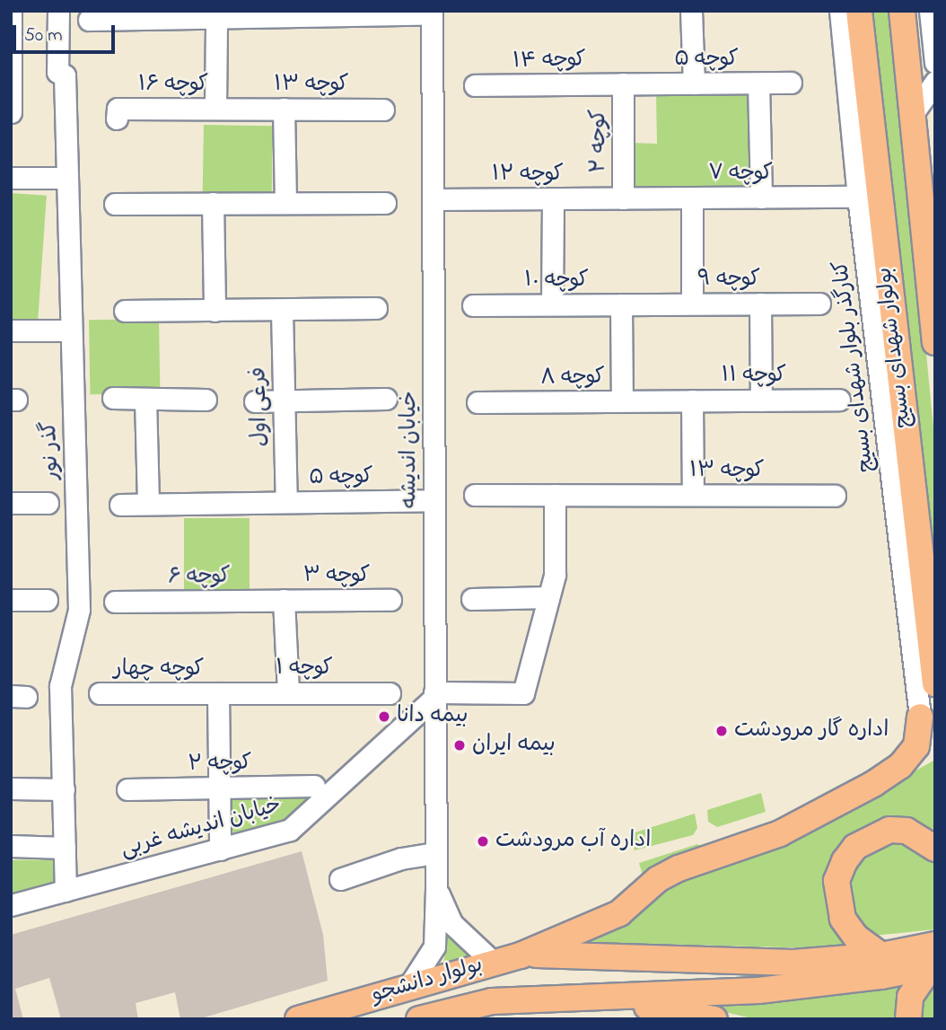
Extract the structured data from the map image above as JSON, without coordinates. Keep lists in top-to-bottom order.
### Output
{
  "streets": {
    "main road": ["بولوار شهدای بسیج", "بولوار دانشجو"],
    "street": [
      "کوچه ۵",
      "کوچه ۱۴",
      "کوچه ۱۶",
      "کوچه ۱۳",
      "کوچه ۲",
      "کوچه ۷",
      "کوچه ۱۲",
      "کوچه ۹",
      "کوچه ۱۰",
      "کنارگذر بلوار شهدای بسیج",
      "کوچه ۱۱",
      "کوچه ۸",
      "فرعی اول",
      "خیابان اندیشه",
      "گذر نور",
      "کوچه ۳",
      "کوچه ۶",
      "کوچه ۱",
      "کوچه چهار",
      "خیابان اندیشه غربی"
    ]
  },
  "crossings": [
    ["کوچه ۵", "کوچه ۱۴"],
    ["کوچه ۵", "کوچه ۲"],
    ["کوچه ۵", "فرعی اول"],
    ["کوچه ۵", "خیابان اندیشه"],
    ["کوچه ۱۴", "کوچه ۲"],
    ["کوچه ۱۶", "کوچه ۱۳"],
    ["کوچه ۲", "کوچه ۷"],
    ["کوچه ۲", "کوچه ۱۲"],
    ["کوچه ۷", "کوچه ۱۲"],
    ["کوچه ۷", "کنارگذر بلوار شهدای بسیج"],
    ["کوچه ۱۲", "خیابان اندیشه"],
    ["کوچه ۹", "کوچه ۱۰"],
    ["کوچه ۱۱", "کوچه ۸"],
    ["خیابان اندیشه", "خیابان اندیشه غربی"],
    ["خیابان اندیشه", "بولوار دانشجو"],
    ["گذر نور", "خیابان اندیشه غربی"],
    ["کوچه ۳", "کوچه ۶"],
    ["کوچه ۱", "کوچه چهار"]
  ],
  "places": [
    "بیمه دانا",
    "اداره گار مرودشت",
    "بیمه ایران",
    "اداره آب مرودشت"
  ],
  "scale_bar": "50 m"
}
